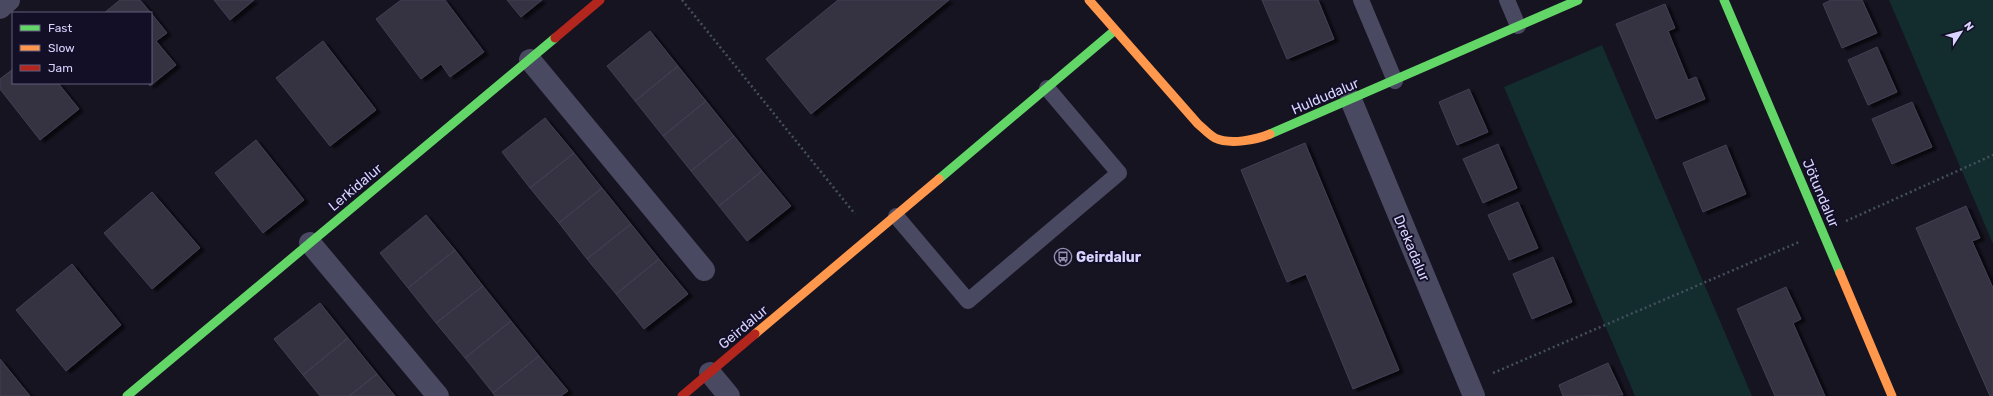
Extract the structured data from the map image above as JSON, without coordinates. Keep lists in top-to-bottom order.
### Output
{
  "streets": {
    "street": [
      "Huldudalur",
      "Lerkidalur",
      "Jötundalur",
      "Drekadalur",
      "Geirdalur"
    ]
  },
  "crossings": [
    ["Huldudalur", "Drekadalur"],
    ["Huldudalur", "Geirdalur"]
  ],
  "places": {
    "bus stop": ["Geirdalur"]
  },
  "legend": ["Fast", "Slow", "Jam"],
  "north": "top right"
}
